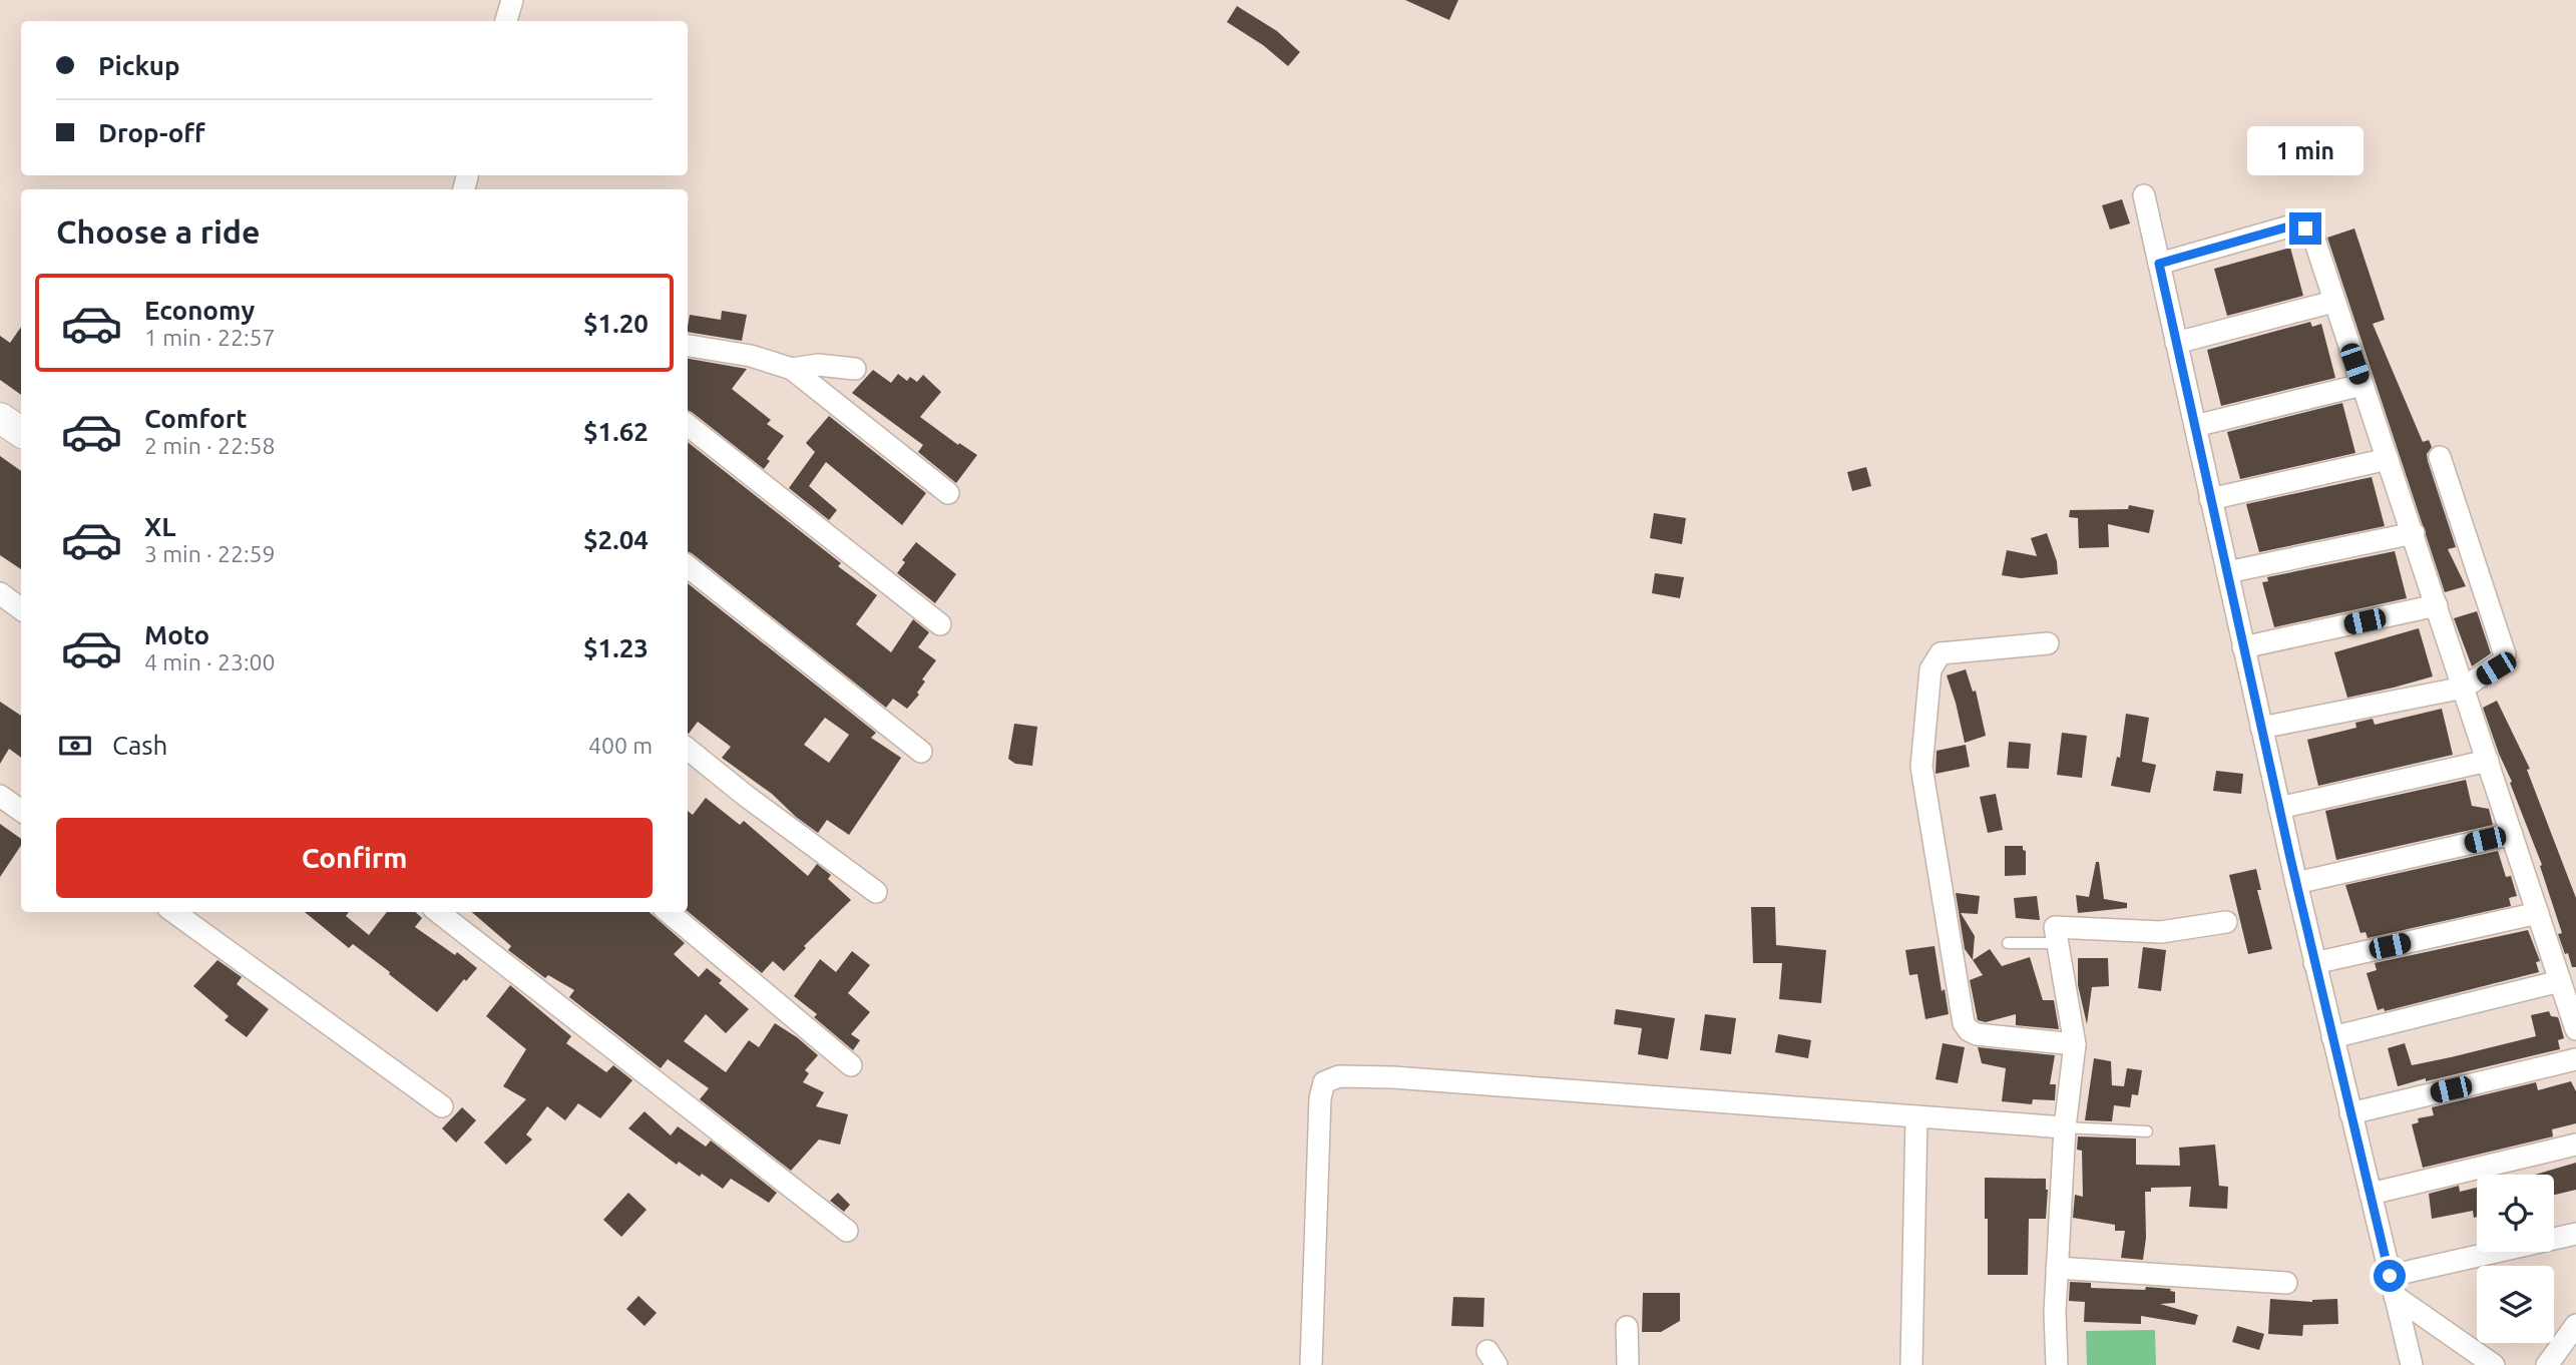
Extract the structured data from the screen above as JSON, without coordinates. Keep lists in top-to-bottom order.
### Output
{
  "page": {
    "banner": ["Pickup", "Drop-off"],
    "bubble": "1 min",
    "heading": "Choose a ride",
    "list": [
      {
        "name": "Economy",
        "note": "1 min · 22:57",
        "value": "$1.20"
      },
      {
        "name": "Comfort",
        "note": "2 min · 22:58",
        "value": "$1.62"
      },
      {
        "name": "XL",
        "note": "3 min · 22:59",
        "value": "$2.04"
      },
      {
        "name": "Moto",
        "note": "4 min · 23:00",
        "value": "$1.23"
      }
    ],
    "pay": ["Cash", "400 m"],
    "buttons": "Confirm"
  }
}
